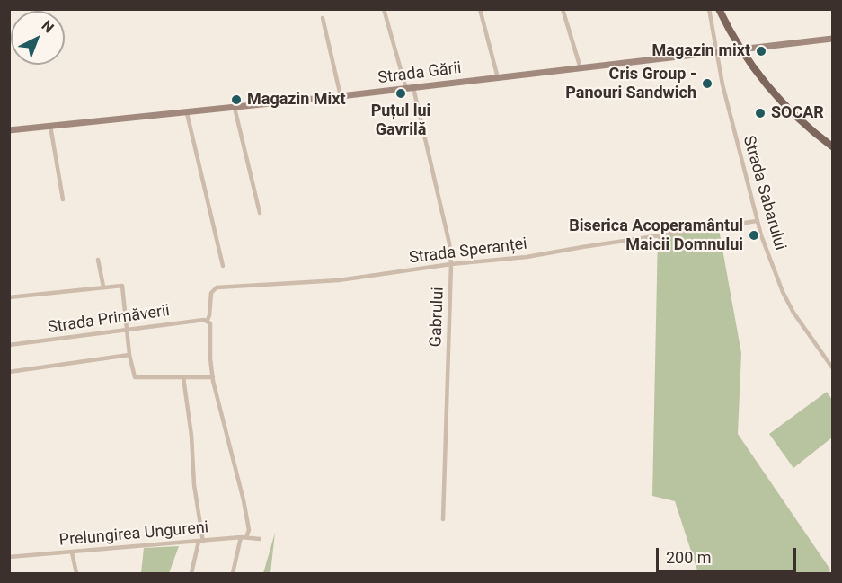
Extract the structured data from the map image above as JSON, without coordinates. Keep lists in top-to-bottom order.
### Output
{
  "streets": {
    "main road": ["Strada Gării"],
    "street": [
      "Strada Sabarului",
      "Strada Speranței",
      "Gabrului",
      "Strada Primăverii",
      "Prelungirea Ungureni"
    ]
  },
  "crossings": [
    ["Strada Gării", "Strada Sabarului"],
    ["Strada Gării", "Gabrului"],
    ["Strada Sabarului", "Strada Speranței"],
    ["Strada Speranței", "Gabrului"],
    ["Strada Speranței", "Strada Primăverii"]
  ],
  "places": [
    "Magazin mixt",
    "Cris Group - Panouri Sandwich",
    "Puțul lui Gavrilă",
    "Magazin Mixt",
    "SOCAR",
    "Biserica Acoperamântul Maicii Domnului"
  ],
  "scale_bar": "200 m",
  "north": "top right"
}
